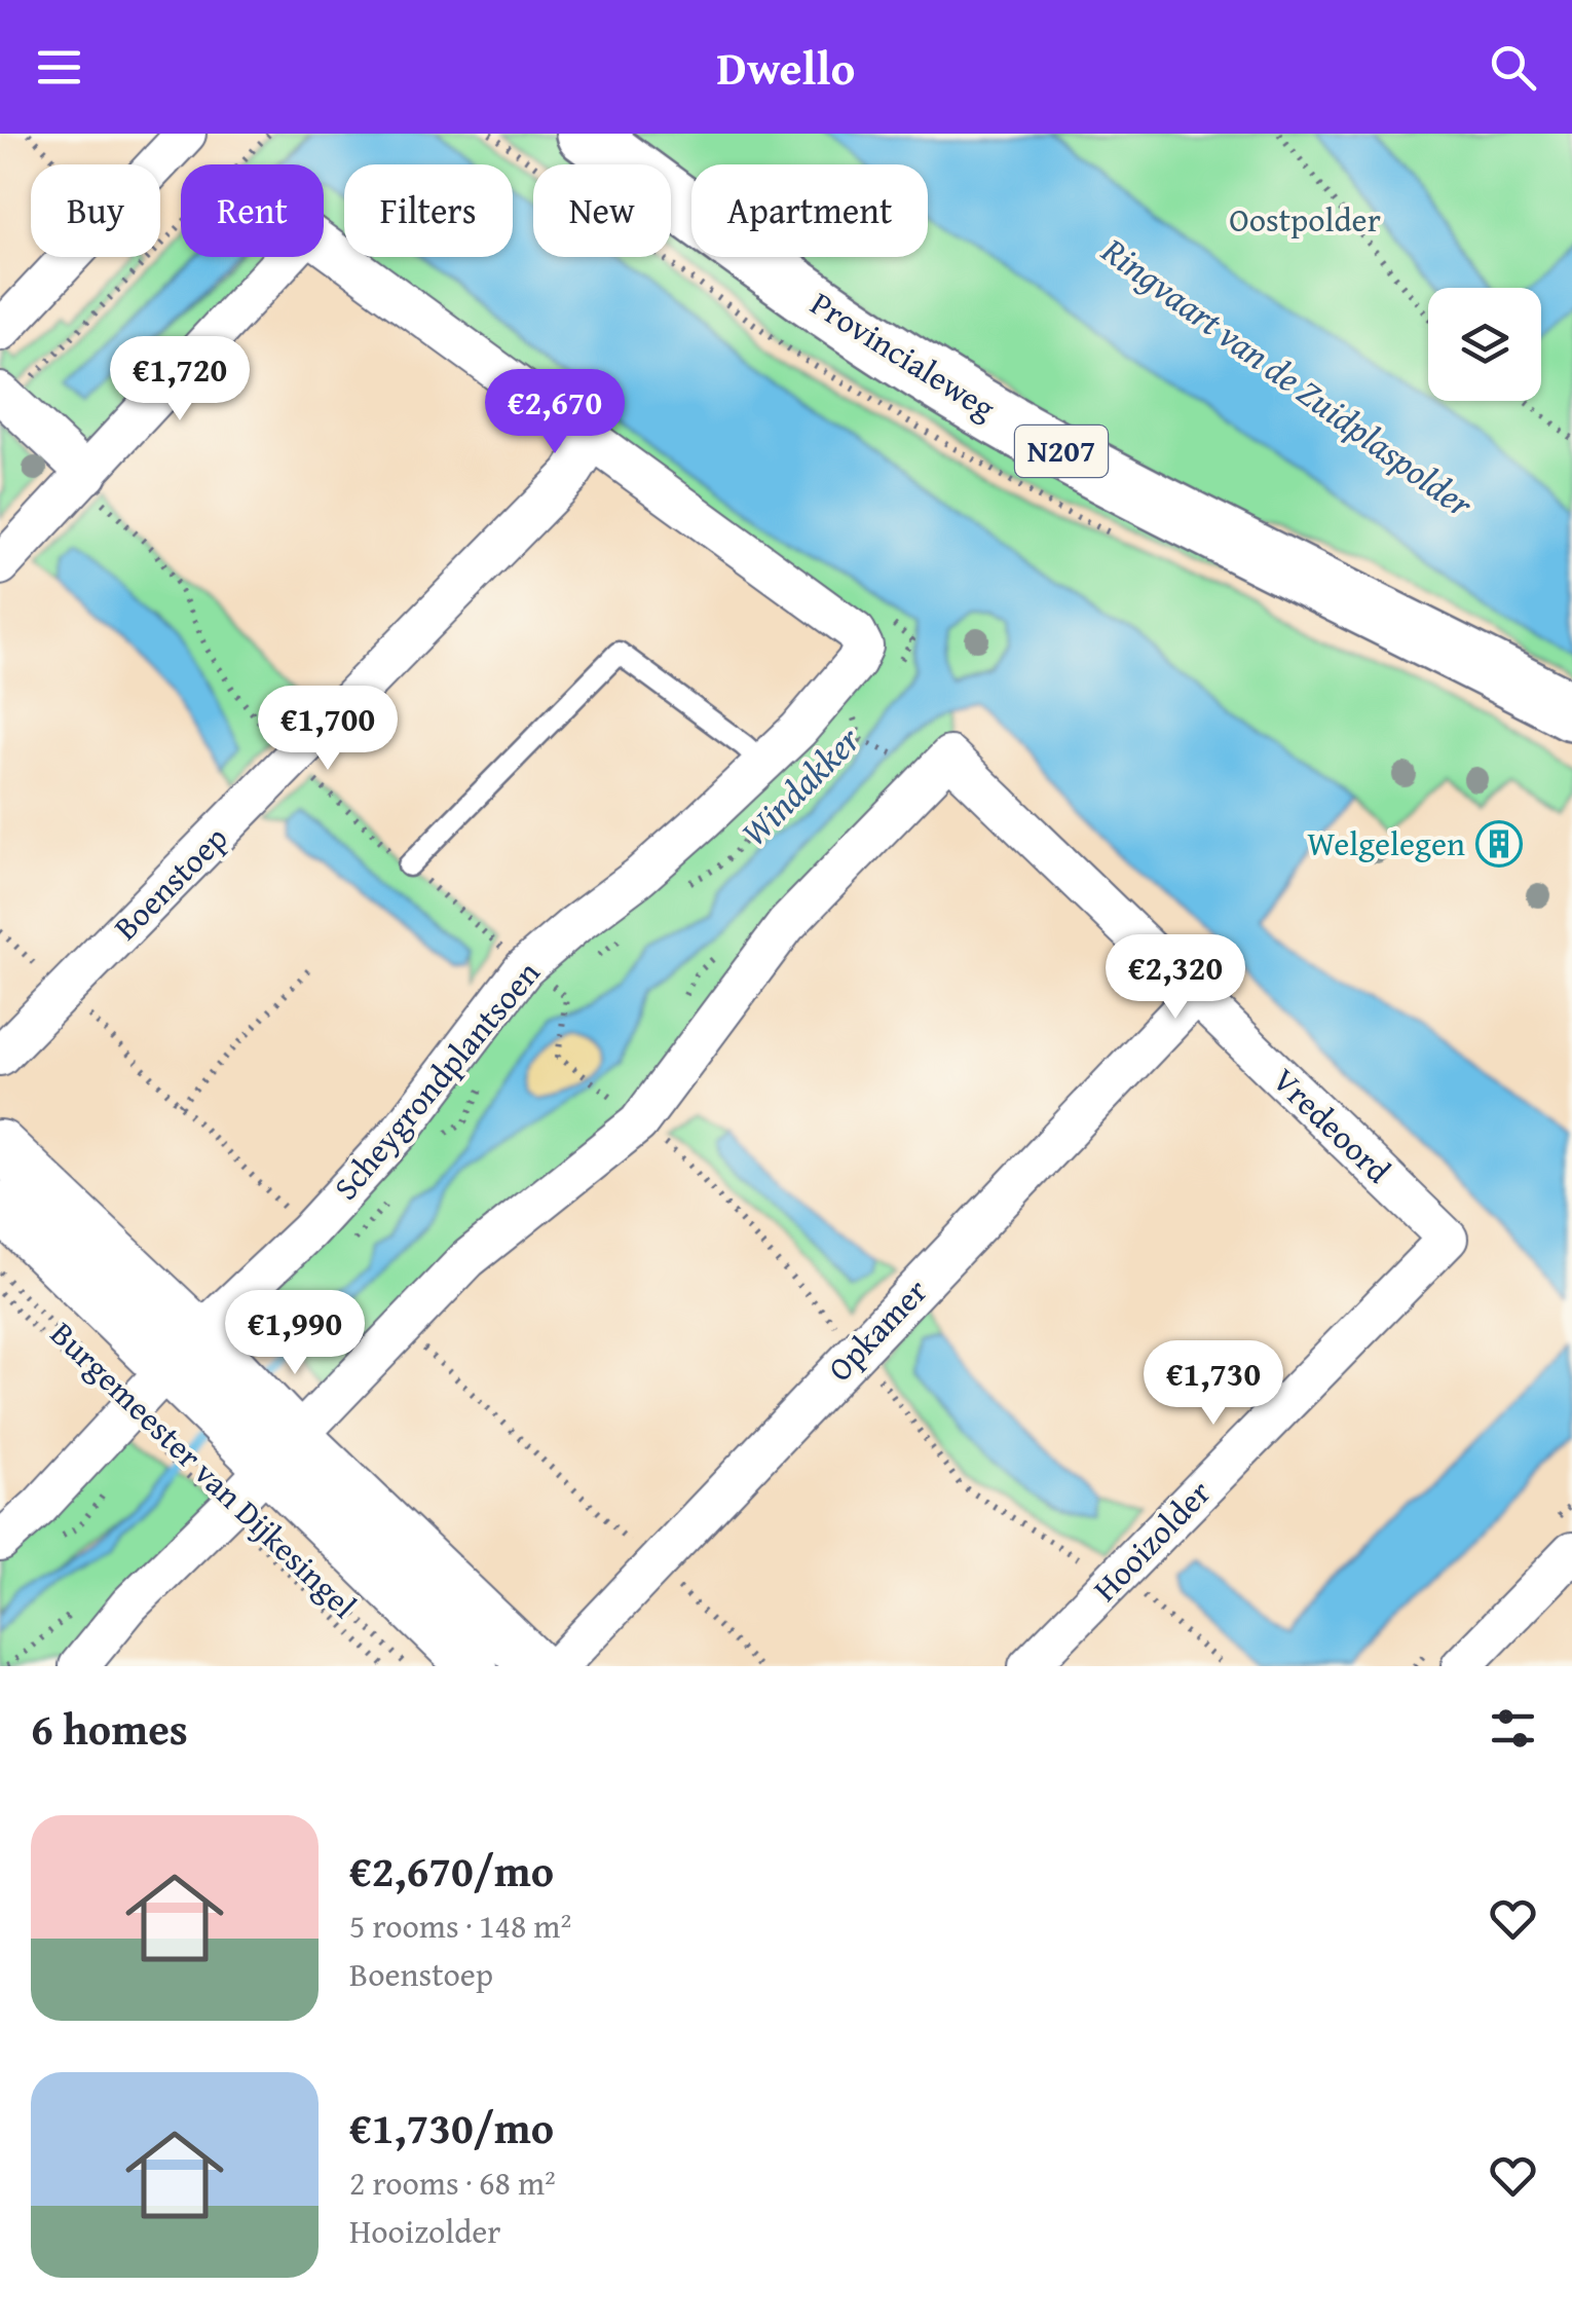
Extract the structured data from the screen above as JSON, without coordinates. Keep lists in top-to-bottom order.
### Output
{
  "streets": {
    "main road": ["Provincialeweg", "N207"],
    "street": [
      "Boenstoep",
      "Scheygrondplantsoen",
      "Vredeoord",
      "Opkamer",
      "Burgemeester van Dijkesingel",
      "Hooizolder"
    ]
  },
  "crossings": [
    ["Scheygrondplantsoen", "Burgemeester van Dijkesingel"],
    ["Vredeoord", "Opkamer"],
    ["Vredeoord", "Hooizolder"]
  ],
  "water": ["Ringvaart van de Zuidplaspolder", "Windakker"],
  "parks": ["Oostpolder"],
  "places": {
    "building": ["Welgelegen"]
  },
  "page": {
    "header": "Dwello",
    "chip": [
      "Buy",
      "Rent",
      "Filters",
      "New",
      "Apartment"
    ],
    "price": [
      "€1,720",
      "€2,670",
      "€1,700",
      "€2,320",
      "€1,990",
      "€1,730"
    ],
    "heading": "6 homes",
    "list": [
      {
        "name": "€2,670/mo",
        "note": "5 rooms · 148 m² · Boenstoep"
      },
      {
        "name": "€1,730/mo",
        "note": "2 rooms · 68 m² · Hooizolder"
      }
    ]
  }
}
